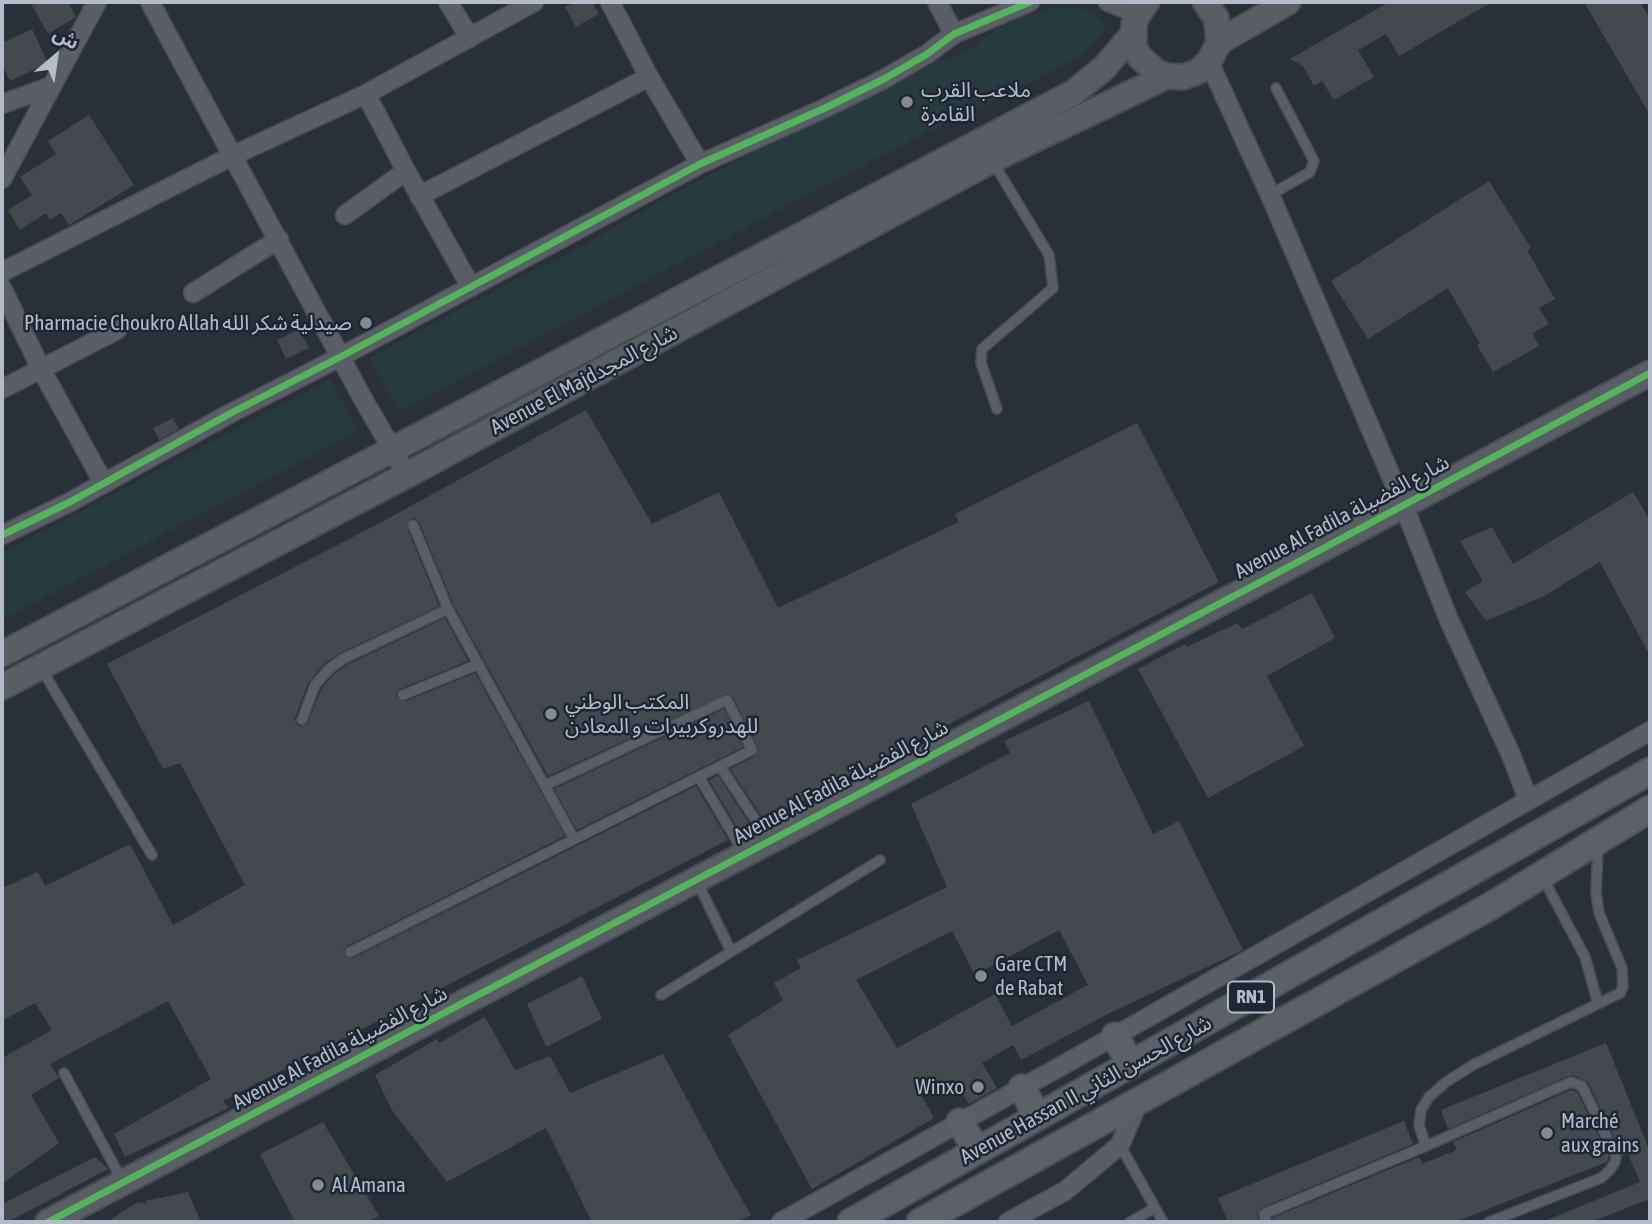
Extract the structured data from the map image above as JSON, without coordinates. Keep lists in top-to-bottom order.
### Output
{
  "streets": {
    "main road": [
      "Avenue El Majdشارع المجد",
      "Avenue Al Fadila شارع الفضيلة",
      "RN1",
      "Avenue Hassan II شارع الحسن الثاني"
    ]
  },
  "places": [
    "ملاعب القرب القامرة",
    "Pharmacie Choukro Allah صيدلية شكر الله",
    "المكتب الوطني للهدروكربيرات و المعادن",
    "Gare CTM de Rabat",
    "Winxo",
    "Marché aux grains",
    "Al Amana"
  ],
  "north": "top right"
}
